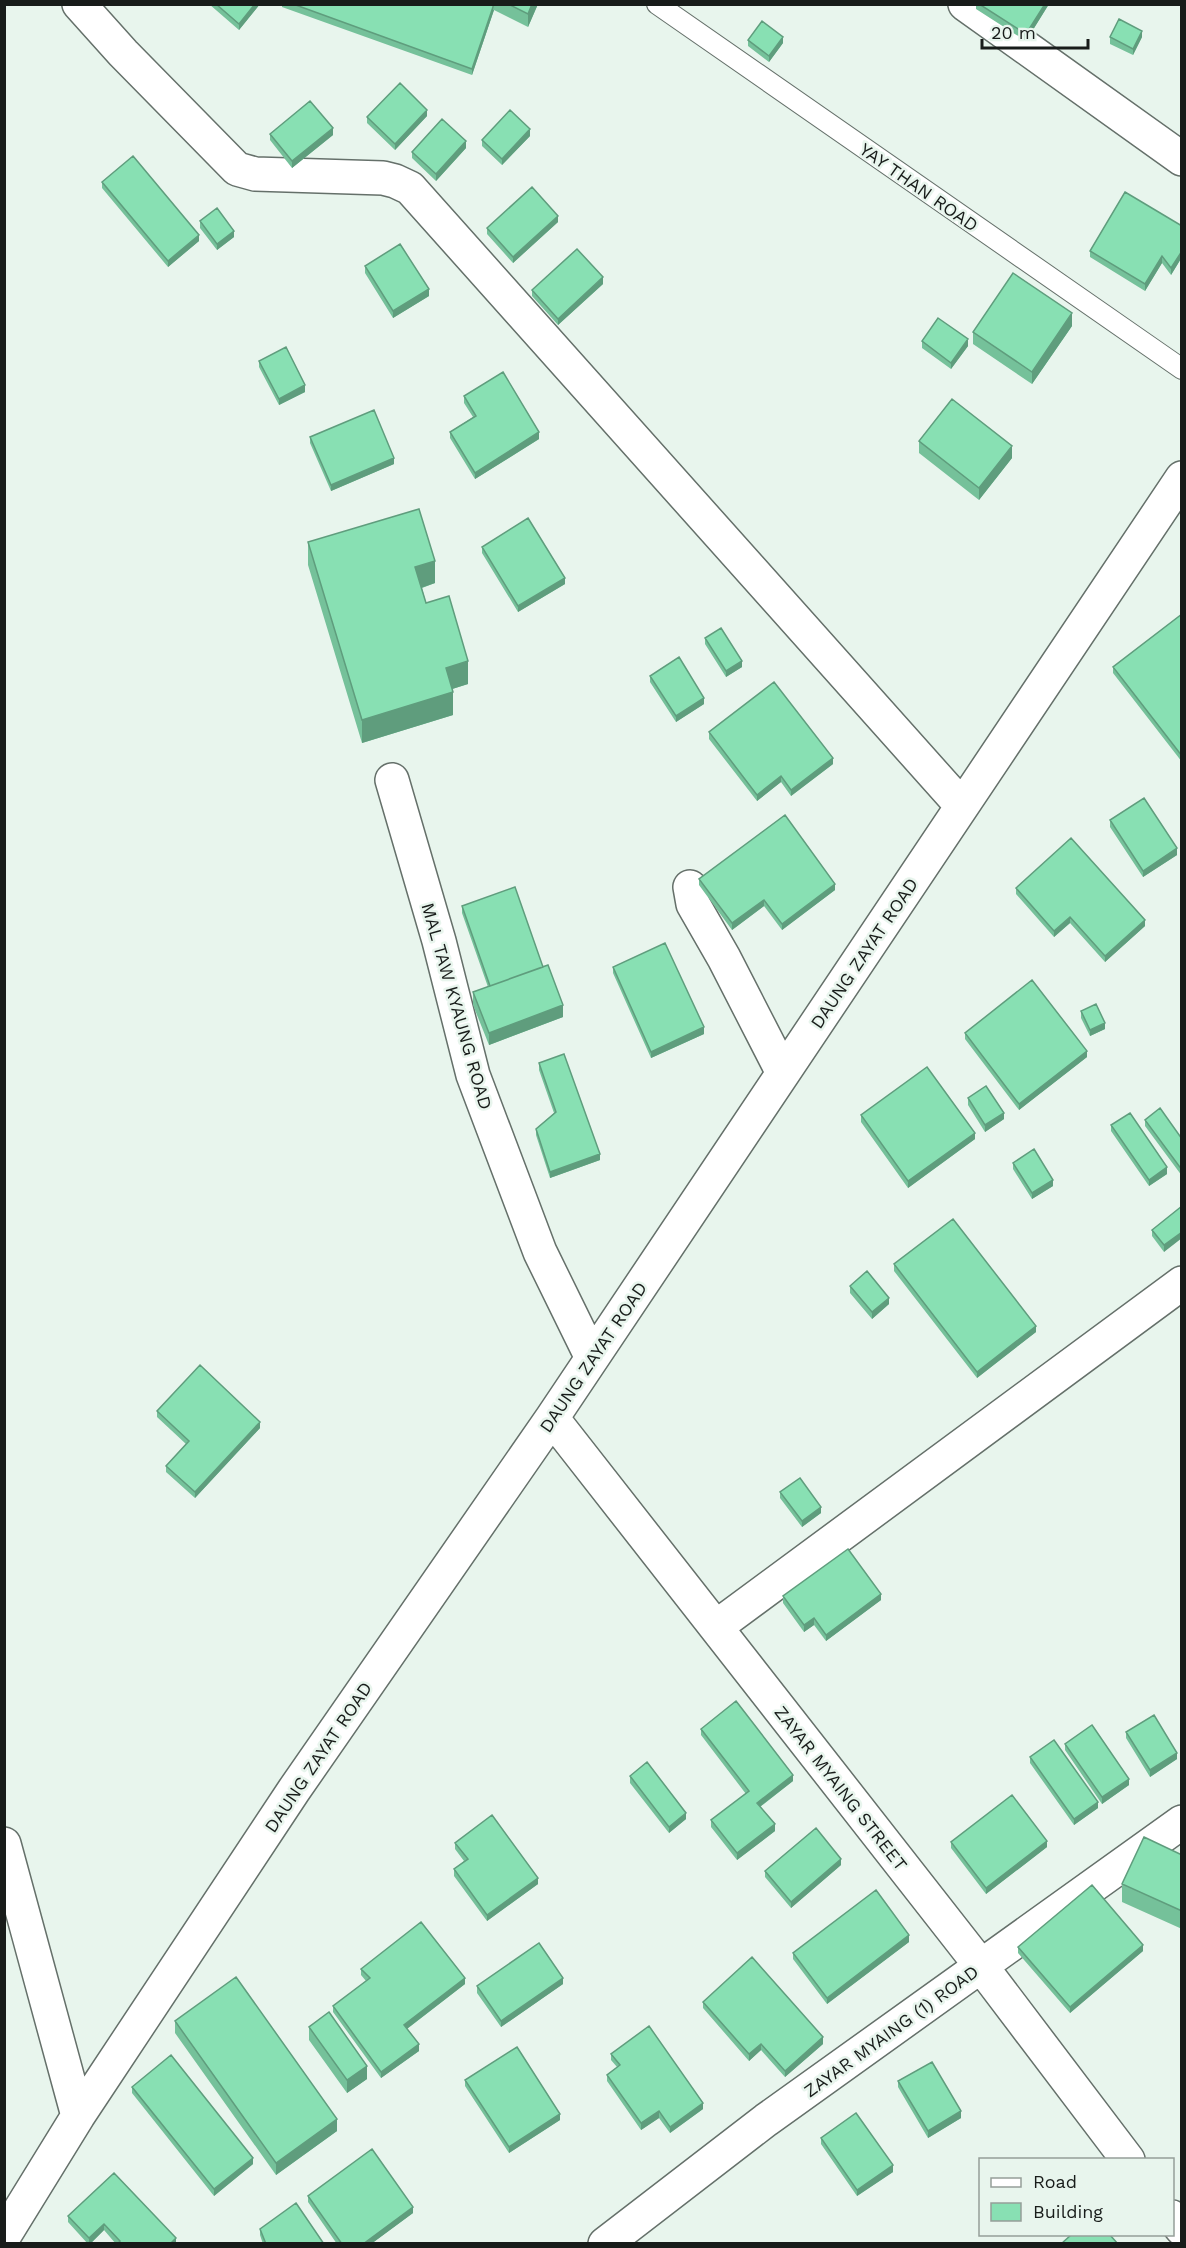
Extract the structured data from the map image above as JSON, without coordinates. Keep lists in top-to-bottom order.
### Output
{
  "streets": {
    "street": [
      "DAUNG ZAYAT ROAD",
      "MAL TAW KYAUNG ROAD",
      "ZAYAR MYAING STREET",
      "ZAYAR MYAING (1) ROAD"
    ],
    "lane": ["YAY THAN ROAD"]
  },
  "crossings": [
    ["DAUNG ZAYAT ROAD", "MAL TAW KYAUNG ROAD"],
    ["DAUNG ZAYAT ROAD", "ZAYAR MYAING STREET"],
    ["ZAYAR MYAING STREET", "ZAYAR MYAING (1) ROAD"]
  ],
  "legend": ["Road", "Building"],
  "scale_bar": "20 m"
}
